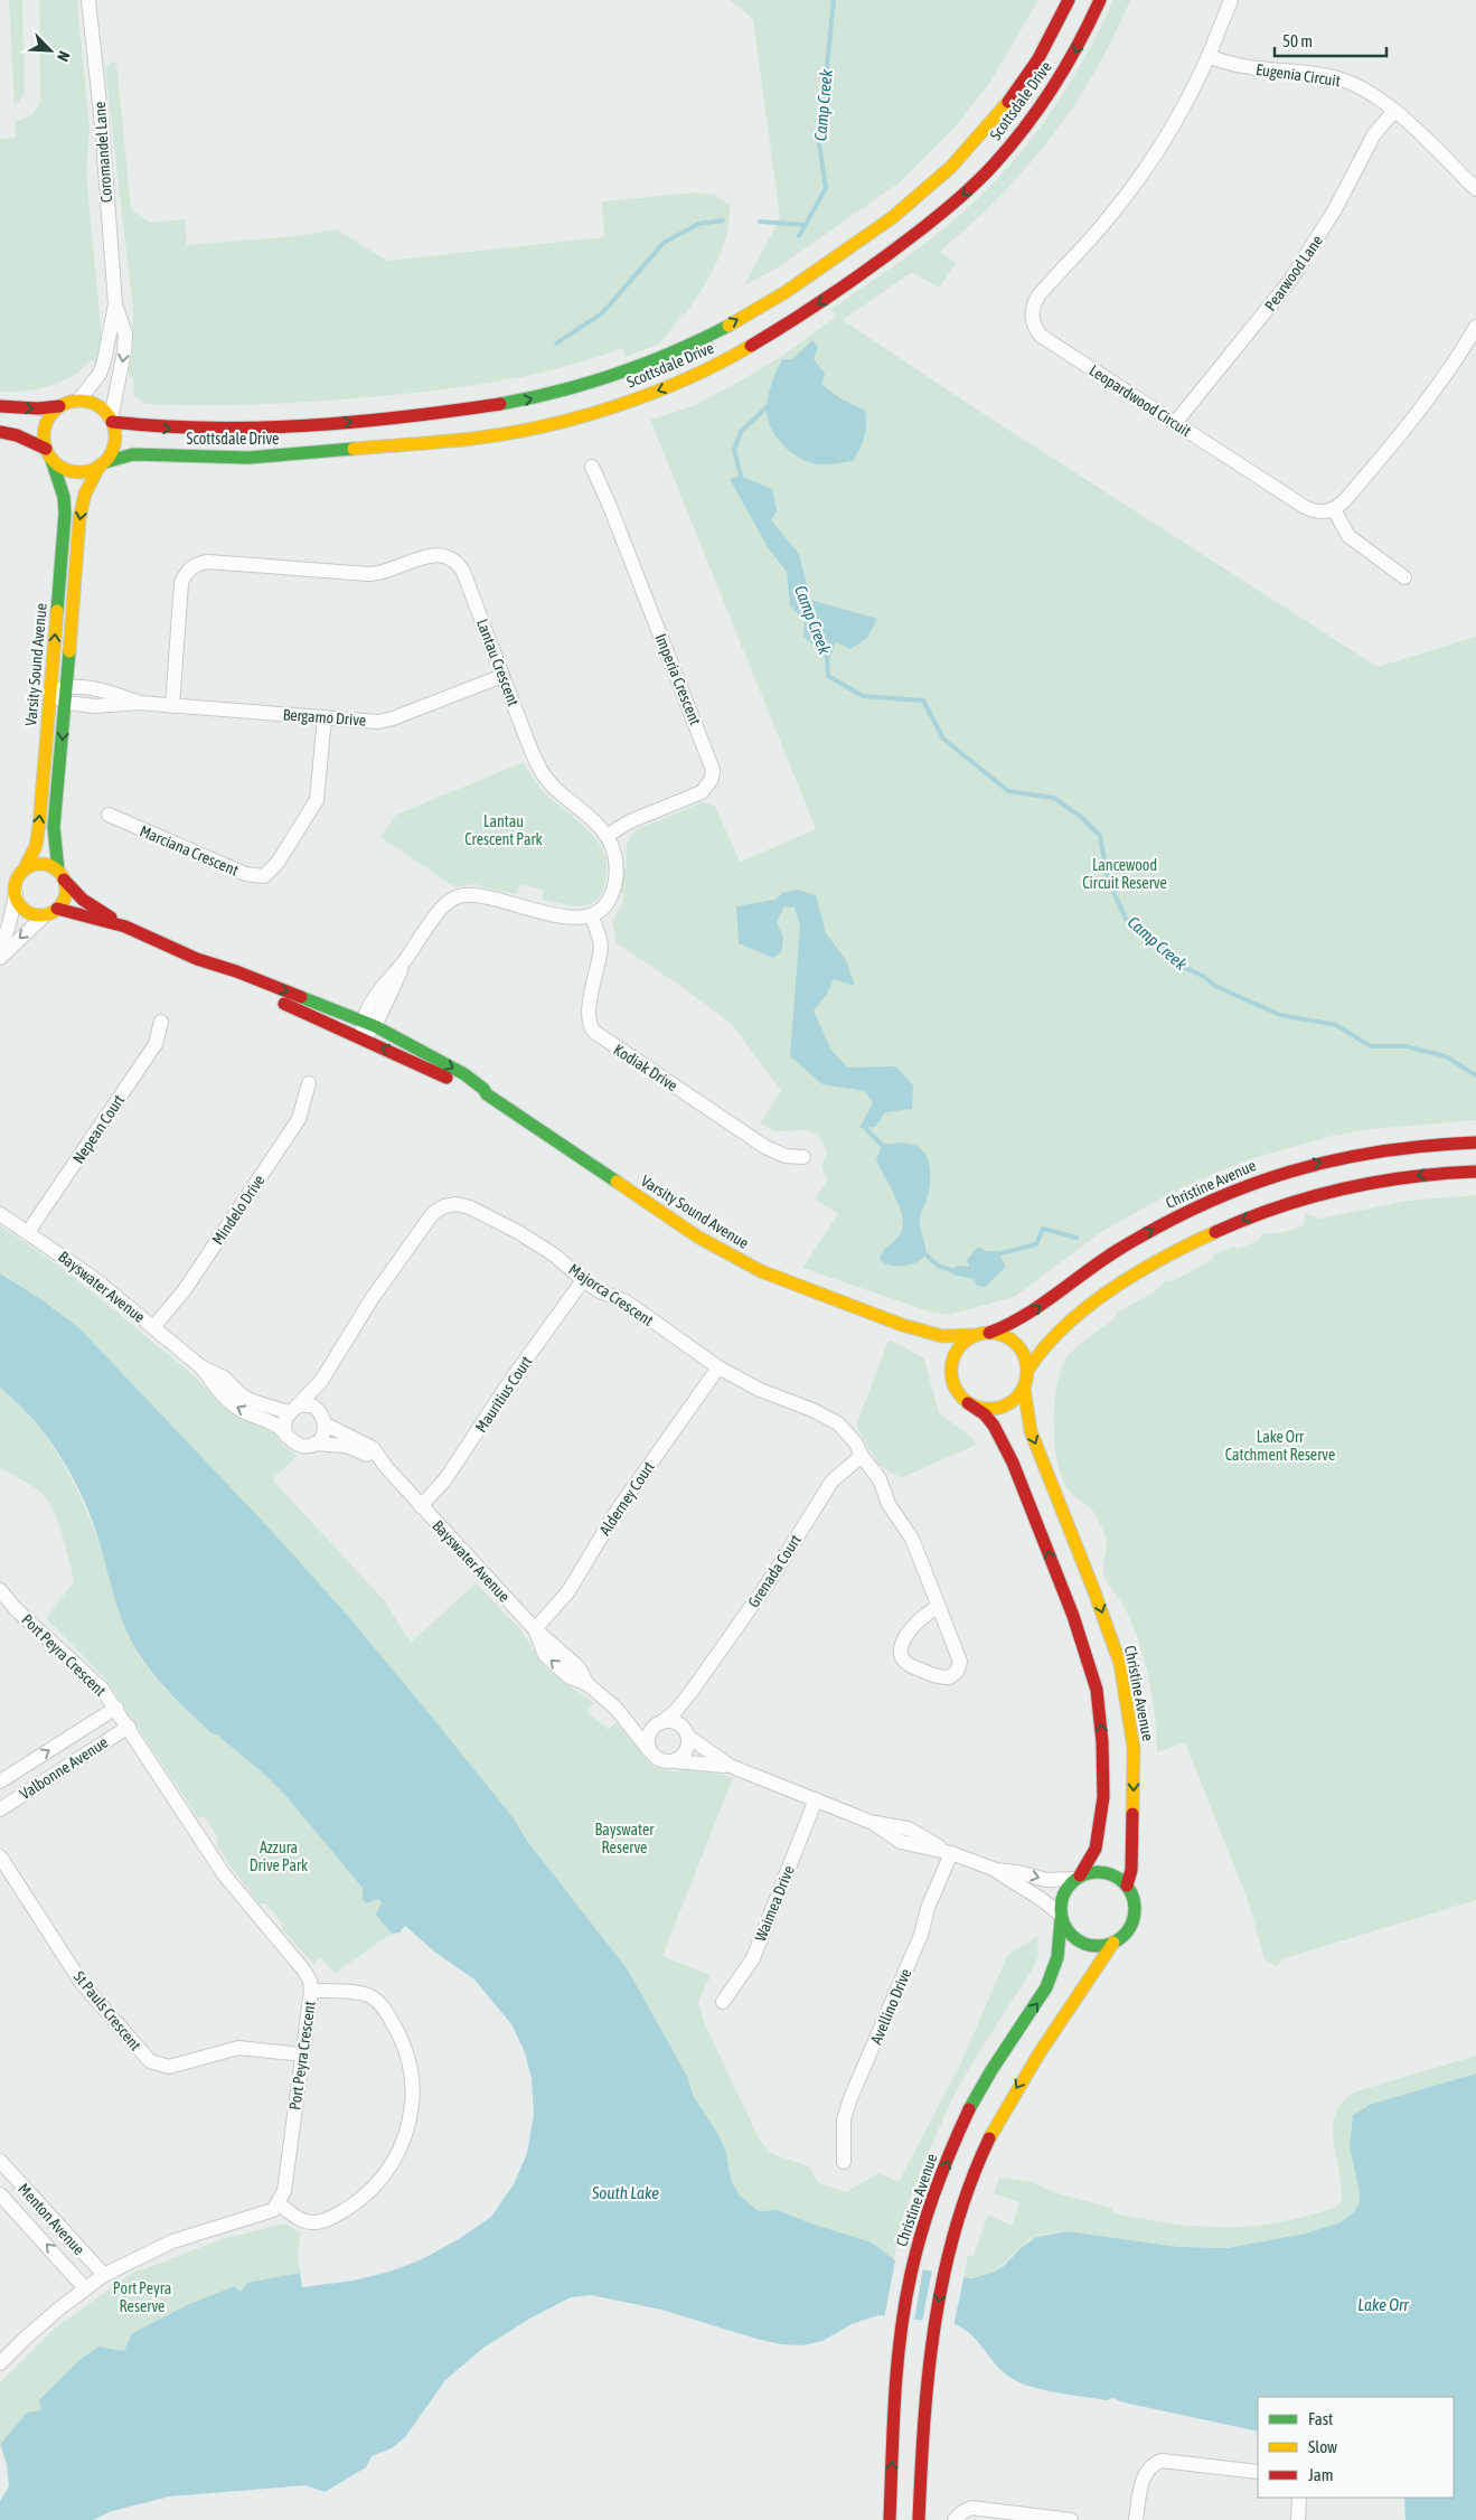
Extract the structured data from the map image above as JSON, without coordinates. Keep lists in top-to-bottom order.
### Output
{
  "streets": {
    "main road": ["Scottsdale Drive", "Varsity Sound Avenue", "Christine Avenue"],
    "street": [
      "Eugenia Circuit",
      "Coromandel Lane",
      "Pearwood Lane",
      "Leopardwood Circuit",
      "Lantau Crescent",
      "Imperia Crescent",
      "Bergamo Drive",
      "Marciana Crescent",
      "Kodiak Drive",
      "Nepean Court",
      "Mindelo Drive",
      "Bayswater Avenue",
      "Majorca Crescent",
      "Mauritius Court",
      "Alderney Court",
      "Grenada Court",
      "Port Peyra Crescent",
      "Valbonne Avenue",
      "Waimea Drive",
      "Avellino Drive",
      "St Pauls Crescent",
      "Menton Avenue"
    ]
  },
  "crossings": [
    ["Eugenia Circuit", "Pearwood Lane"],
    ["Eugenia Circuit", "Leopardwood Circuit"],
    ["Scottsdale Drive", "Coromandel Lane"],
    ["Scottsdale Drive", "Varsity Sound Avenue"],
    ["Coromandel Lane", "Varsity Sound Avenue"],
    ["Pearwood Lane", "Leopardwood Circuit"],
    ["Lantau Crescent", "Imperia Crescent"],
    ["Lantau Crescent", "Bergamo Drive"],
    ["Lantau Crescent", "Kodiak Drive"],
    ["Varsity Sound Avenue", "Bergamo Drive"],
    ["Varsity Sound Avenue", "Christine Avenue"],
    ["Bergamo Drive", "Marciana Crescent"],
    ["Nepean Court", "Bayswater Avenue"],
    ["Christine Avenue", "Bayswater Avenue"],
    ["Mindelo Drive", "Bayswater Avenue"],
    ["Bayswater Avenue", "Majorca Crescent"],
    ["Bayswater Avenue", "Mauritius Court"],
    ["Bayswater Avenue", "Alderney Court"],
    ["Bayswater Avenue", "Grenada Court"],
    ["Bayswater Avenue", "Waimea Drive"],
    ["Bayswater Avenue", "Avellino Drive"],
    ["Majorca Crescent", "Mauritius Court"],
    ["Majorca Crescent", "Alderney Court"],
    ["Majorca Crescent", "Grenada Court"],
    ["Port Peyra Crescent", "Valbonne Avenue"],
    ["Port Peyra Crescent", "St Pauls Crescent"]
  ],
  "water": ["Camp Creek", "South Lake", "Lake Orr"],
  "parks": [
    "Lantau Crescent Park",
    "Lancewood Circuit Reserve",
    "Lake Orr Catchment Reserve",
    "Bayswater Reserve",
    "Azzura Drive Park",
    "Port Peyra Reserve"
  ],
  "legend": ["Fast", "Slow", "Jam"],
  "scale_bar": "50 m",
  "north": "bottom right"
}
